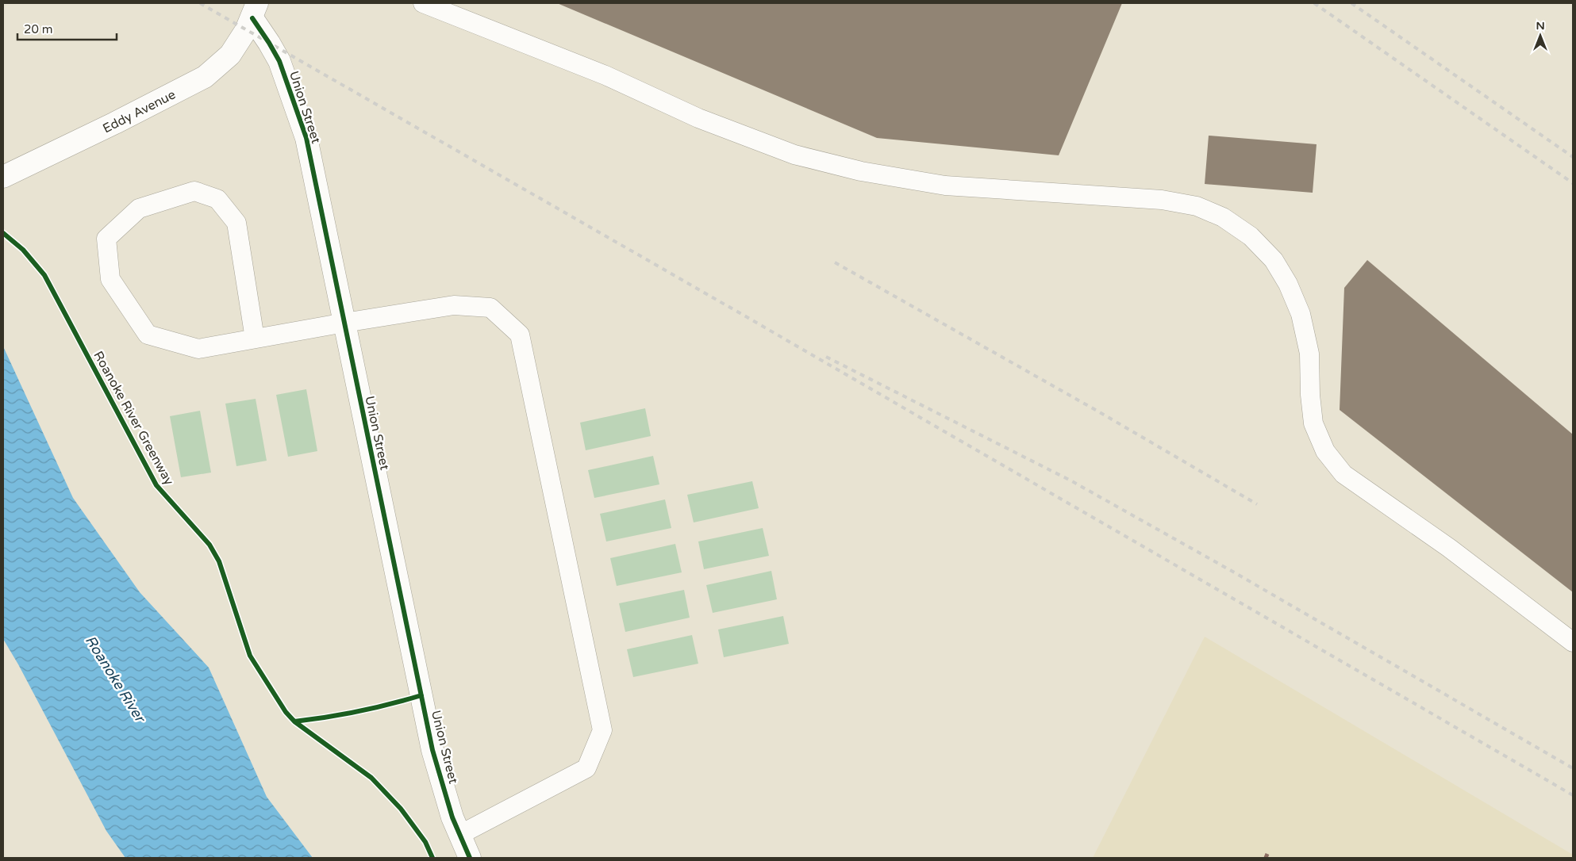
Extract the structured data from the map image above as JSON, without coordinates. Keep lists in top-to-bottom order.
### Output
{
  "streets": {
    "street": ["Union Street", "Eddy Avenue"],
    "cycle path": ["Roanoke River Greenway"]
  },
  "crossings": [
    ["Union Street", "Eddy Avenue"]
  ],
  "water": ["Roanoke River"],
  "scale_bar": "20 m",
  "north": "top"
}
